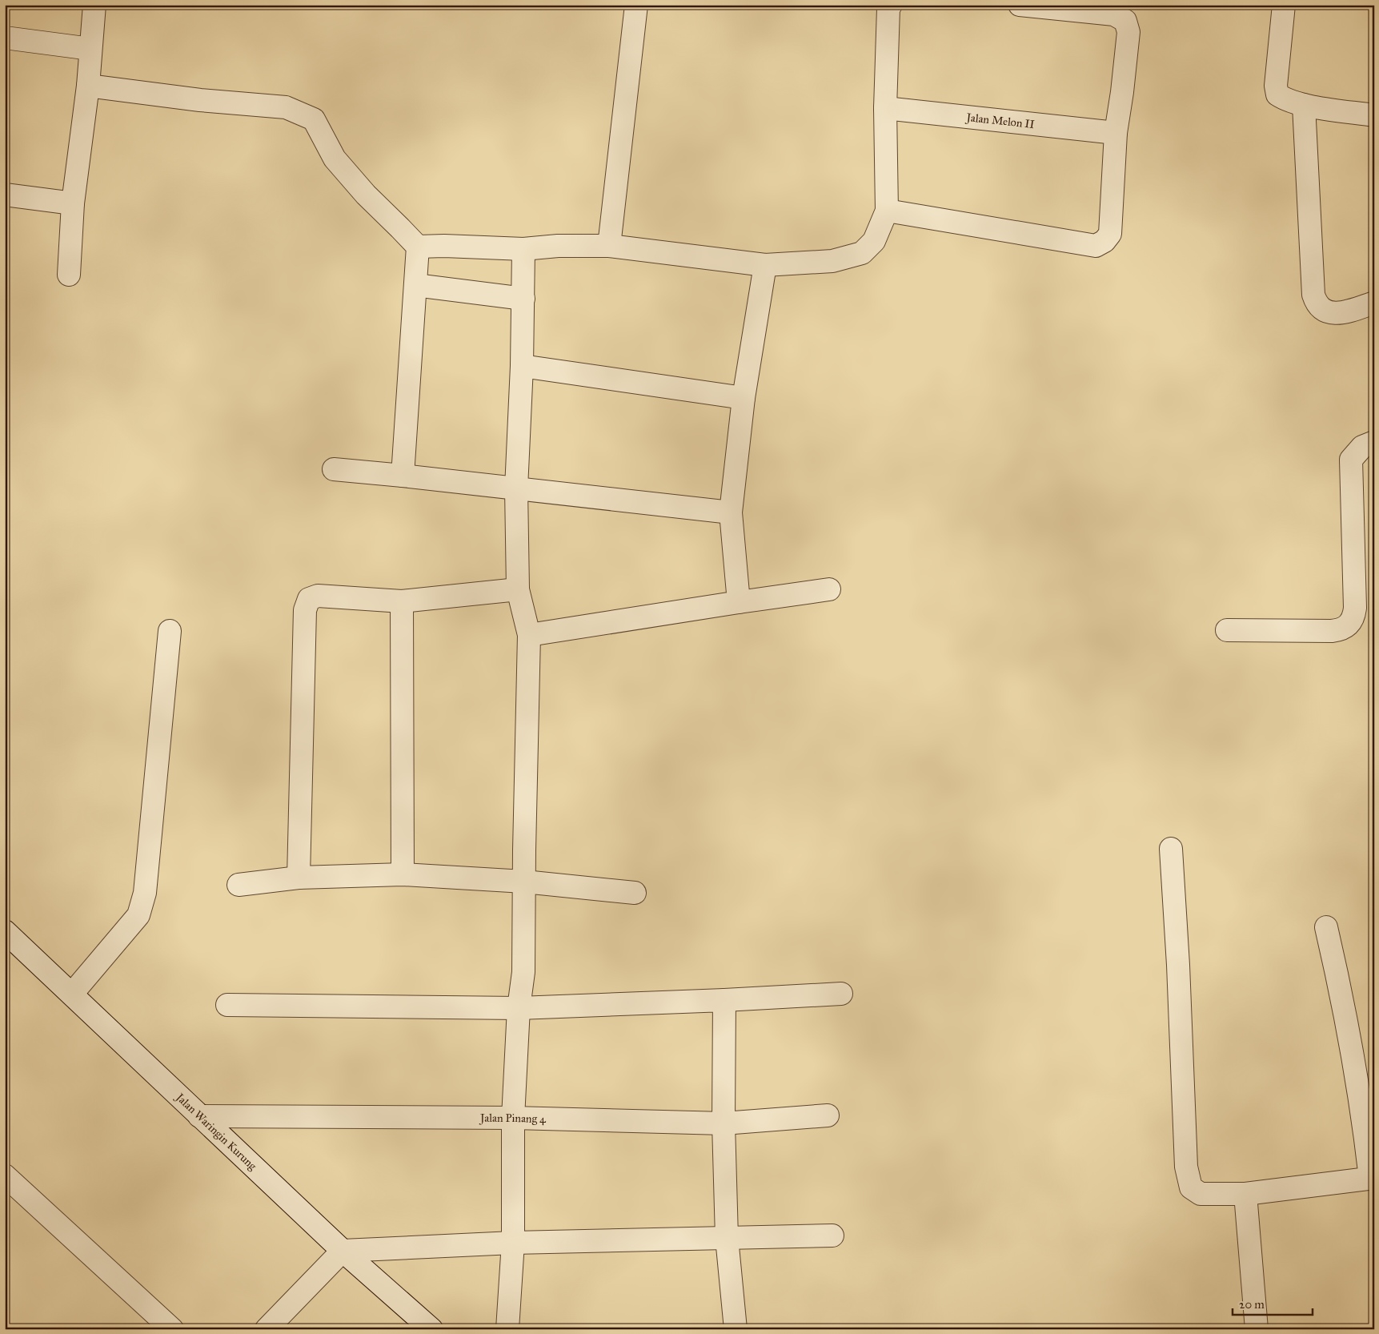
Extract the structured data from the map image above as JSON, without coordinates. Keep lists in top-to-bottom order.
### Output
{
  "streets": {
    "street": ["Jalan Melon II", "Jalan Pinang 4", "Jalan Waringin Kurung"]
  },
  "crossings": [
    ["Jalan Pinang 4", "Jalan Waringin Kurung"]
  ],
  "scale_bar": "20 m"
}
